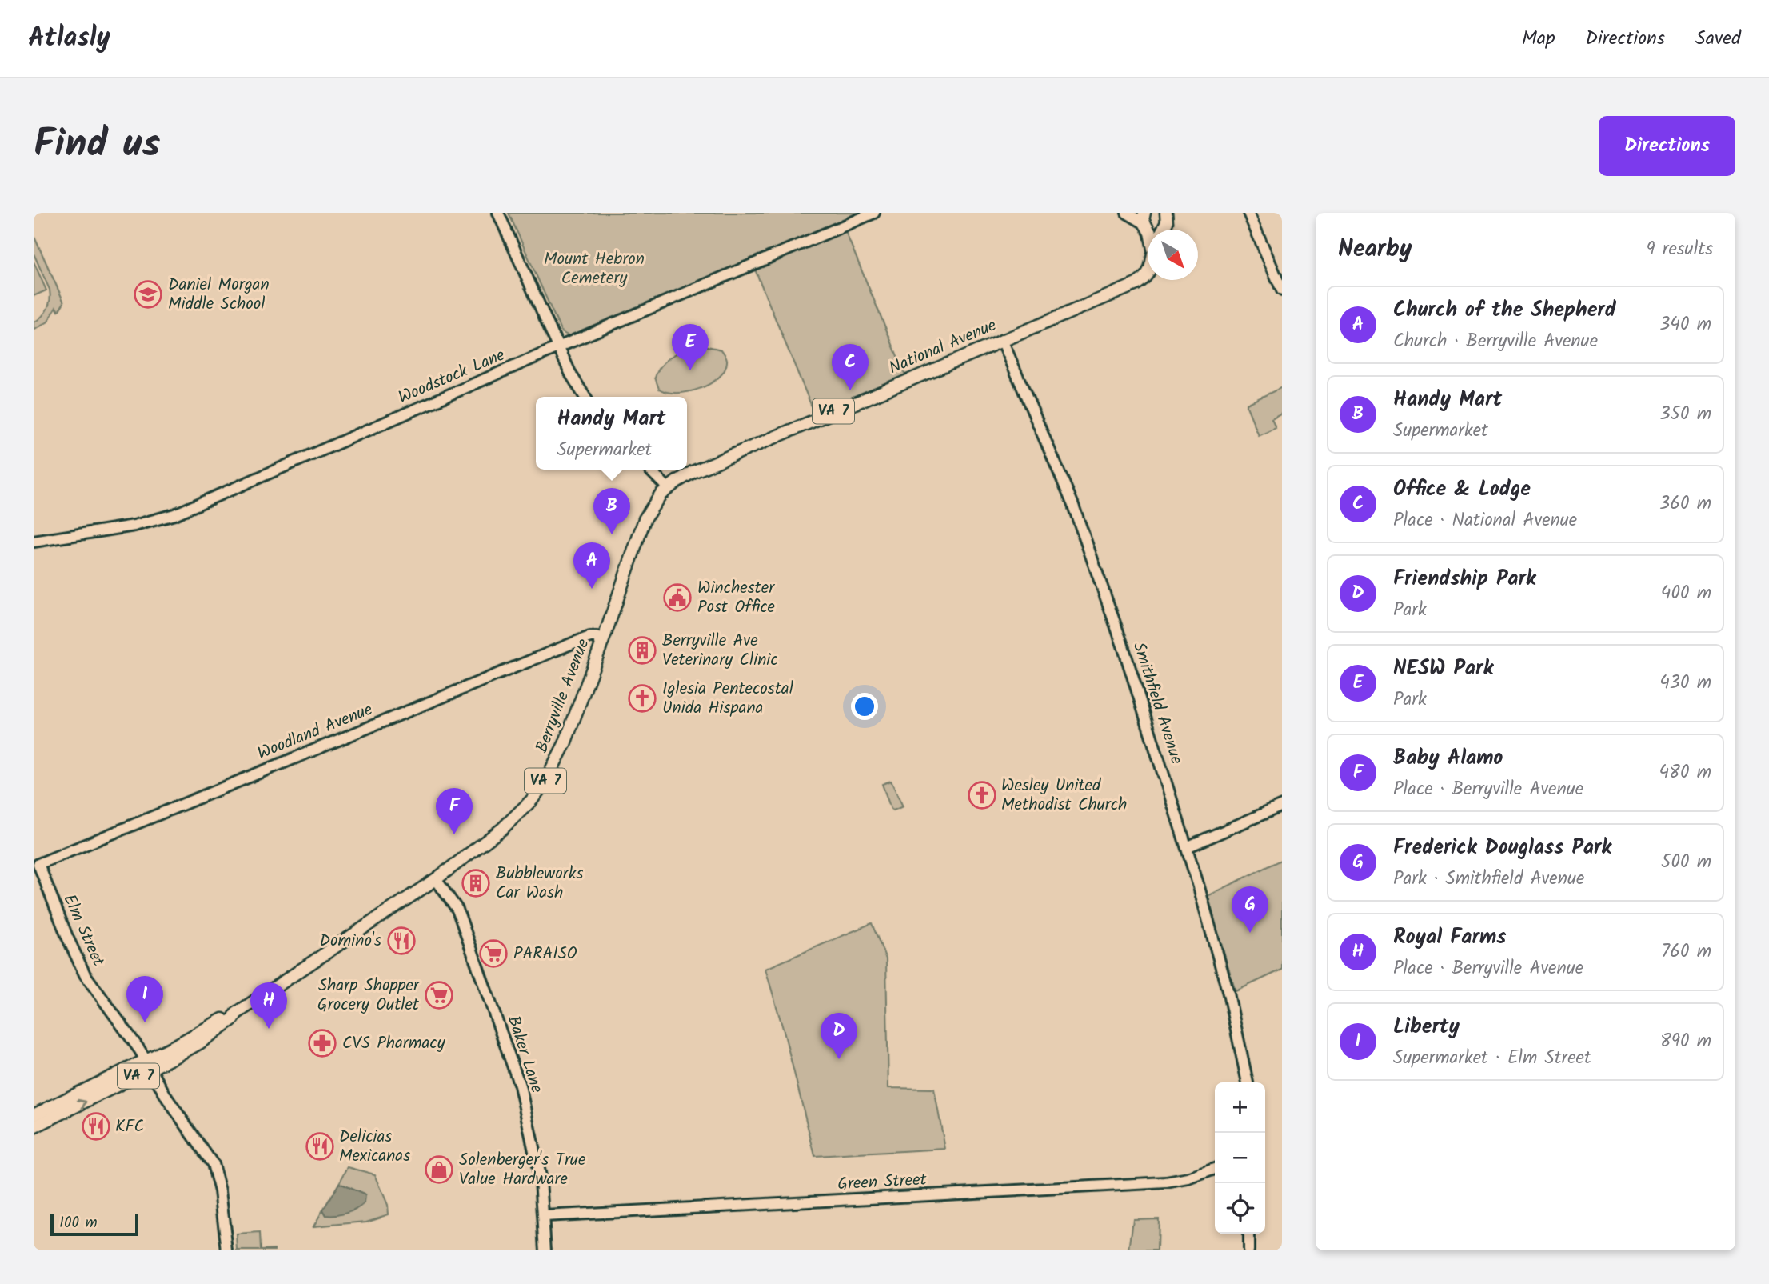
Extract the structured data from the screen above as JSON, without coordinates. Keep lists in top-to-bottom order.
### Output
{
  "streets": {
    "main road": ["National Avenue", "VA 7", "Berryville Avenue"],
    "street": [
      "Woodstock Lane",
      "Smithfield Avenue",
      "Woodland Avenue",
      "Elm Street",
      "Baker Lane",
      "Green Street"
    ]
  },
  "crossings": [
    ["National Avenue", "Berryville Avenue"],
    ["National Avenue", "Smithfield Avenue"],
    ["Berryville Avenue", "Woodland Avenue"],
    ["Berryville Avenue", "Elm Street"],
    ["Berryville Avenue", "Baker Lane"],
    ["Woodland Avenue", "Elm Street"],
    ["Baker Lane", "Green Street"]
  ],
  "parks": ["Mount Hebron Cemetery"],
  "places": {
    "school or university": ["Daniel Morgan Middle School"],
    "public building": ["Winchester Post Office"],
    "building": ["Berryville Ave Veterinary Clinic", "Bubbleworks Car Wash"],
    "church": ["Iglesia Pentecostal Unida Hispana", "Wesley United Methodist Church"],
    "restaurant": ["Domino's", "KFC", "Delicias Mexicanas"],
    "supermarket": ["PARAISO", "Sharp Shopper Grocery Outlet"],
    "pharmacy": ["CVS Pharmacy"],
    "shop": ["Solenberger's True Value Hardware"]
  },
  "scale_bar": "100 m",
  "north": "bottom right",
  "page": {
    "header": "Atlasly",
    "nav": ["Map", "Directions", "Saved"],
    "title": "Find us",
    "buttons": "Directions",
    "heading": ["Nearby", "9 results"],
    "list": [
      {
        "mark": "A",
        "name": "Church of the Shepherd",
        "note": "Church · Berryville Avenue",
        "value": "340 m"
      },
      {
        "mark": "B",
        "name": "Handy Mart",
        "note": "Supermarket",
        "value": "350 m"
      },
      {
        "mark": "C",
        "name": "Office & Lodge",
        "note": "Place · National Avenue",
        "value": "360 m"
      },
      {
        "mark": "D",
        "name": "Friendship Park",
        "note": "Park",
        "value": "400 m"
      },
      {
        "mark": "E",
        "name": "NESW Park",
        "note": "Park",
        "value": "430 m"
      },
      {
        "mark": "F",
        "name": "Baby Alamo",
        "note": "Place · Berryville Avenue",
        "value": "480 m"
      },
      {
        "mark": "G",
        "name": "Frederick Douglass Park",
        "note": "Park · Smithfield Avenue",
        "value": "500 m"
      },
      {
        "mark": "H",
        "name": "Royal Farms",
        "note": "Place · Berryville Avenue",
        "value": "760 m"
      },
      {
        "mark": "I",
        "name": "Liberty",
        "note": "Supermarket · Elm Street",
        "value": "890 m"
      }
    ],
    "pins": [
      "E",
      "C",
      "B",
      "A",
      "F",
      "G",
      "I",
      "H",
      "D"
    ],
    "popup": ["Handy Mart", "Supermarket"],
    "map_buttons": ["+", "−"],
    "scale": "100 m"
  }
}
